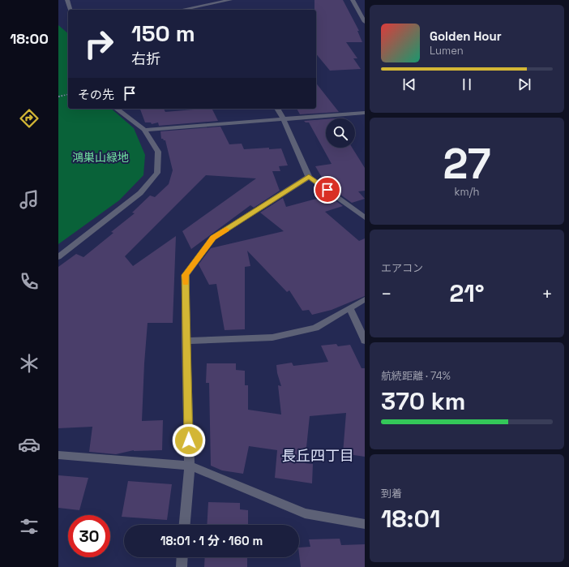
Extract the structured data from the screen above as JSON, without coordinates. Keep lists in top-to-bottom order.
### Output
{
  "districts": ["長丘四丁目"],
  "parks": ["鴻巣山緑地"],
  "page": {
    "tabs": "18:00",
    "turn": ["150 m", "右折"],
    "song": ["Golden Hour", "Lumen"],
    "then": "その先",
    "tile": [
      ["27", "km/h"],
      "エアコン",
      ["航続距離 · 74%", "370 km"],
      ["到着", "18:01"]
    ],
    "heat": ["−", "21°", "+"],
    "limit": "30",
    "trip": "18:01 · 1 分 · 160 m"
  }
}
